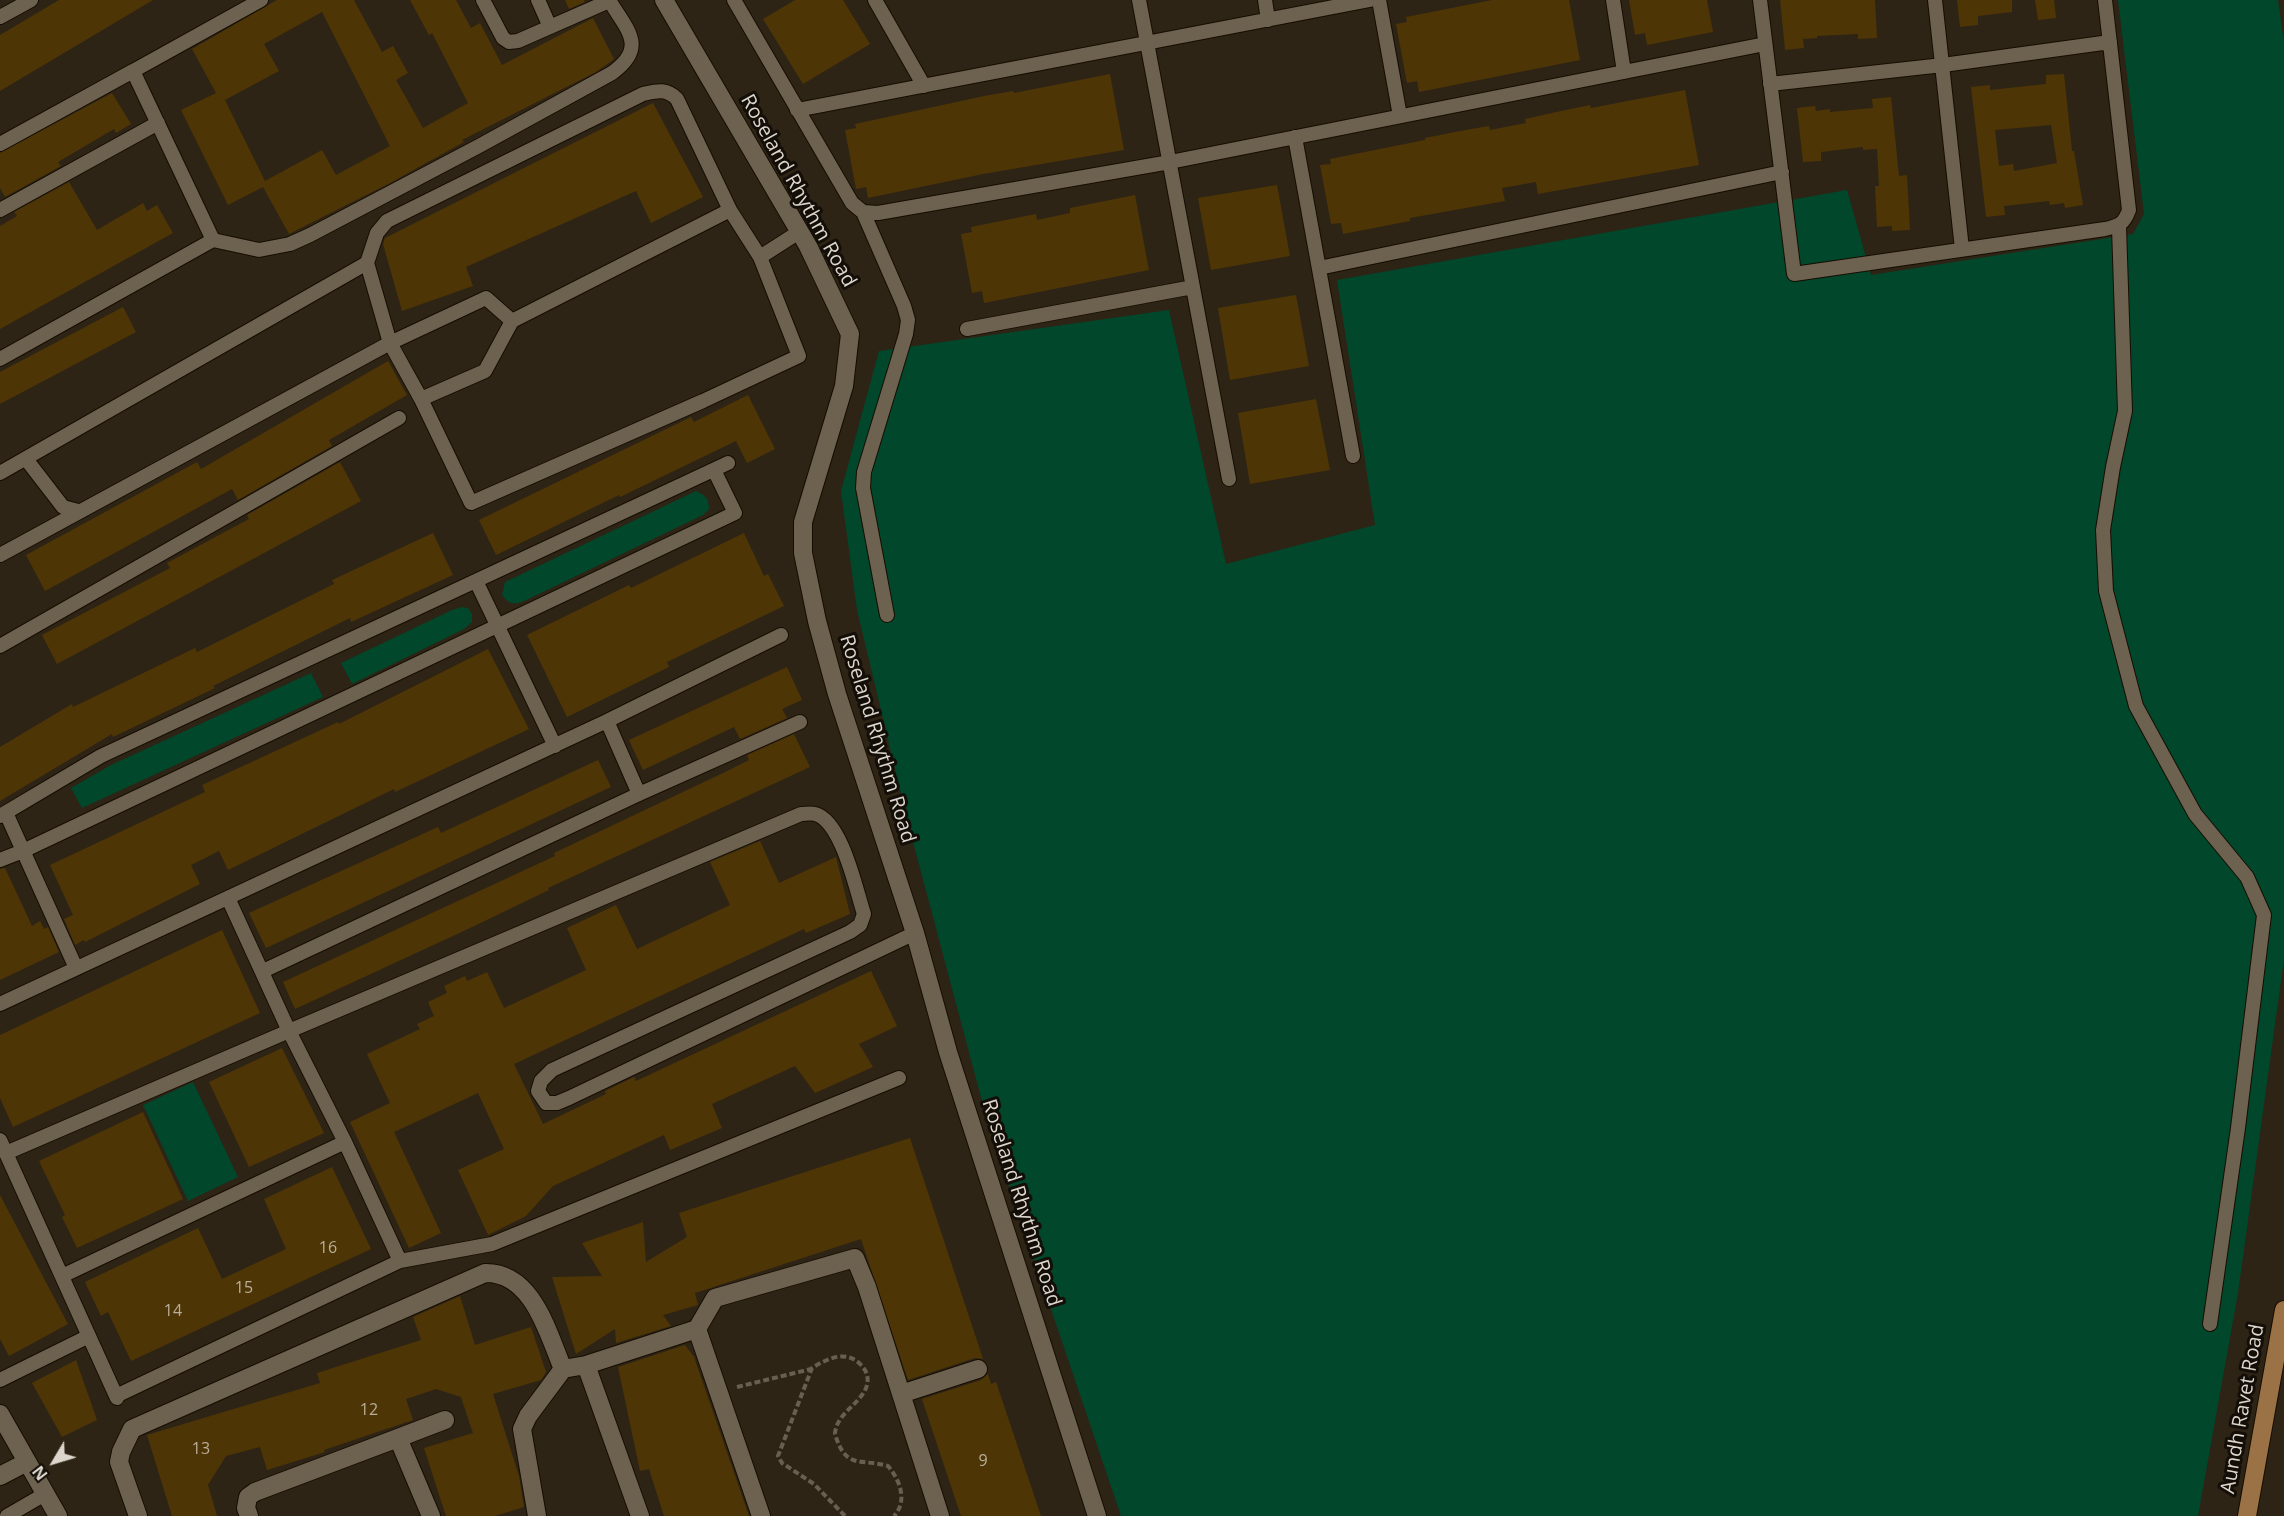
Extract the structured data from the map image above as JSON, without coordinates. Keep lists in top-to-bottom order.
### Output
{
  "streets": {
    "main road": ["Aundh Ravet Road"],
    "street": ["Roseland Rhythm Road"]
  },
  "house_numbers": [
    "16",
    "15",
    "14",
    "12",
    "13",
    "9"
  ],
  "north": "bottom left"
}
